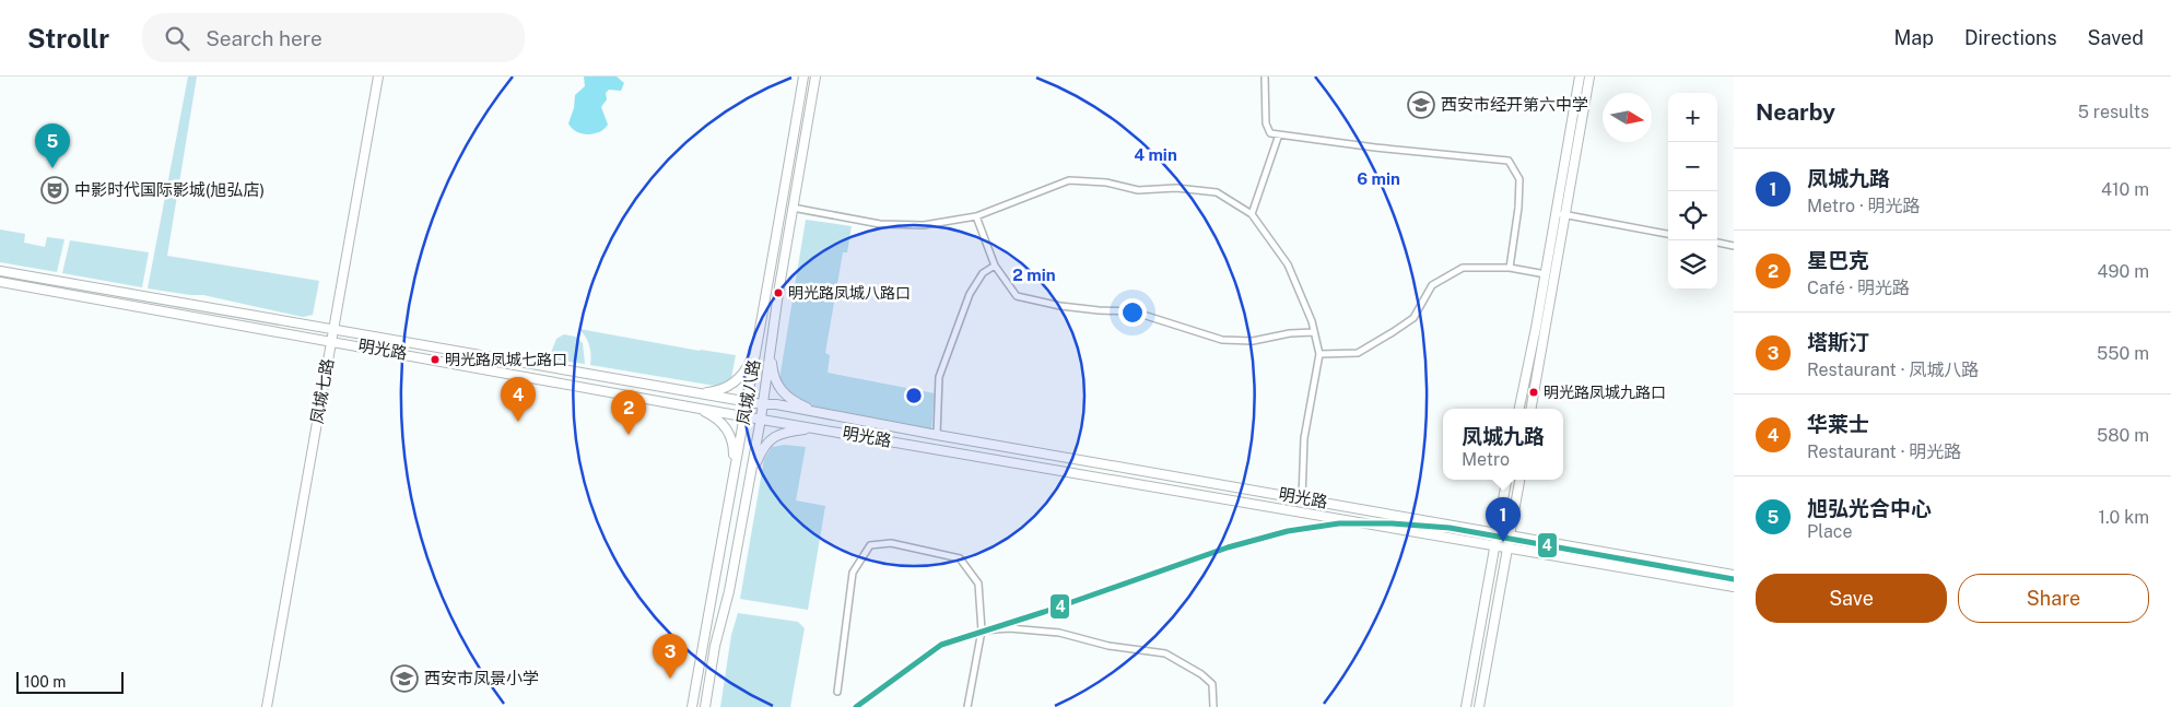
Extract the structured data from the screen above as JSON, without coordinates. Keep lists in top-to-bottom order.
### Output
{
  "streets": {
    "main road": ["明光路", "凤城七路", "凤城八路"]
  },
  "crossings": [
    ["明光路", "凤城七路"],
    ["明光路", "凤城八路"]
  ],
  "places": {
    "school or university": ["西安市经开第六中学", "西安市凤景小学"],
    "theatre": ["中影时代国际影城(旭弘店)"],
    "other": ["明光路凤城八路口", "明光路凤城七路口", "明光路凤城九路口"]
  },
  "lines": ["metro line 4"],
  "scale_bar": "100 m",
  "north": "right",
  "page": {
    "header": "Strollr",
    "search": "Search here",
    "nav": ["Map", "Directions", "Saved"],
    "heading": ["Nearby", "5 results"],
    "map_buttons": ["+", "−"],
    "pins": [
      "5",
      "4",
      "2",
      "1",
      "3"
    ],
    "list": [
      {
        "mark": "1",
        "name": "凤城九路",
        "note": "Metro · 明光路",
        "value": "410 m"
      },
      {
        "mark": "2",
        "name": "星巴克",
        "note": "Café · 明光路",
        "value": "490 m"
      },
      {
        "mark": "3",
        "name": "塔斯汀",
        "note": "Restaurant · 凤城八路",
        "value": "550 m"
      },
      {
        "mark": "4",
        "name": "华莱士",
        "note": "Restaurant · 明光路",
        "value": "580 m"
      },
      {
        "mark": "5",
        "name": "旭弘光合中心",
        "note": "Place",
        "value": "1.0 km"
      }
    ],
    "popup": ["凤城九路", "Metro"],
    "buttons": ["Save", "Share"],
    "scale": "100 m"
  },
  "rings": ["4 min", "6 min", "2 min"]
}
